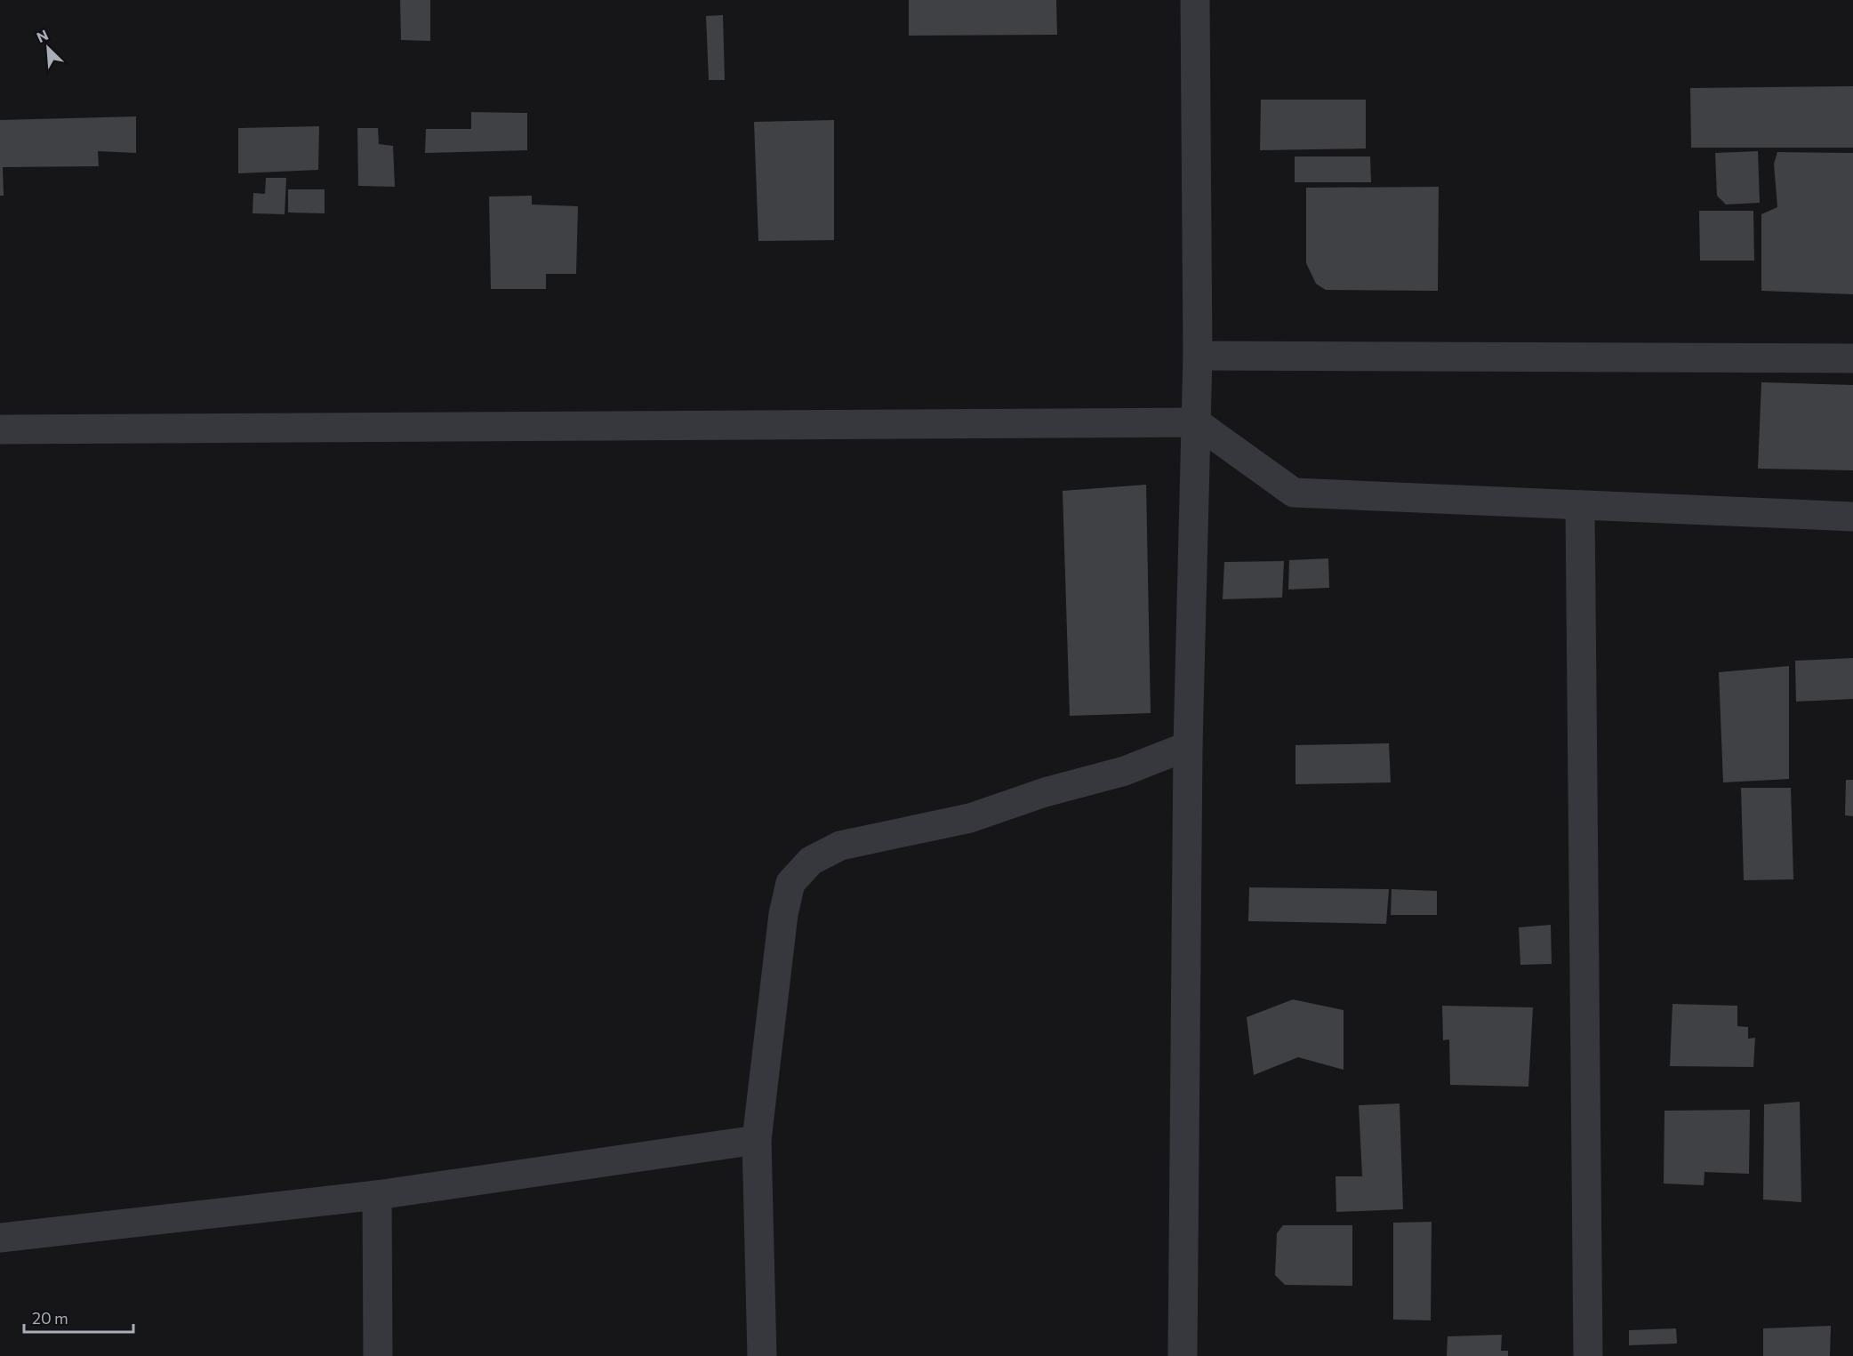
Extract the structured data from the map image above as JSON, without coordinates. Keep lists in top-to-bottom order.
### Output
{
  "scale_bar": "20 m",
  "north": "top left"
}
